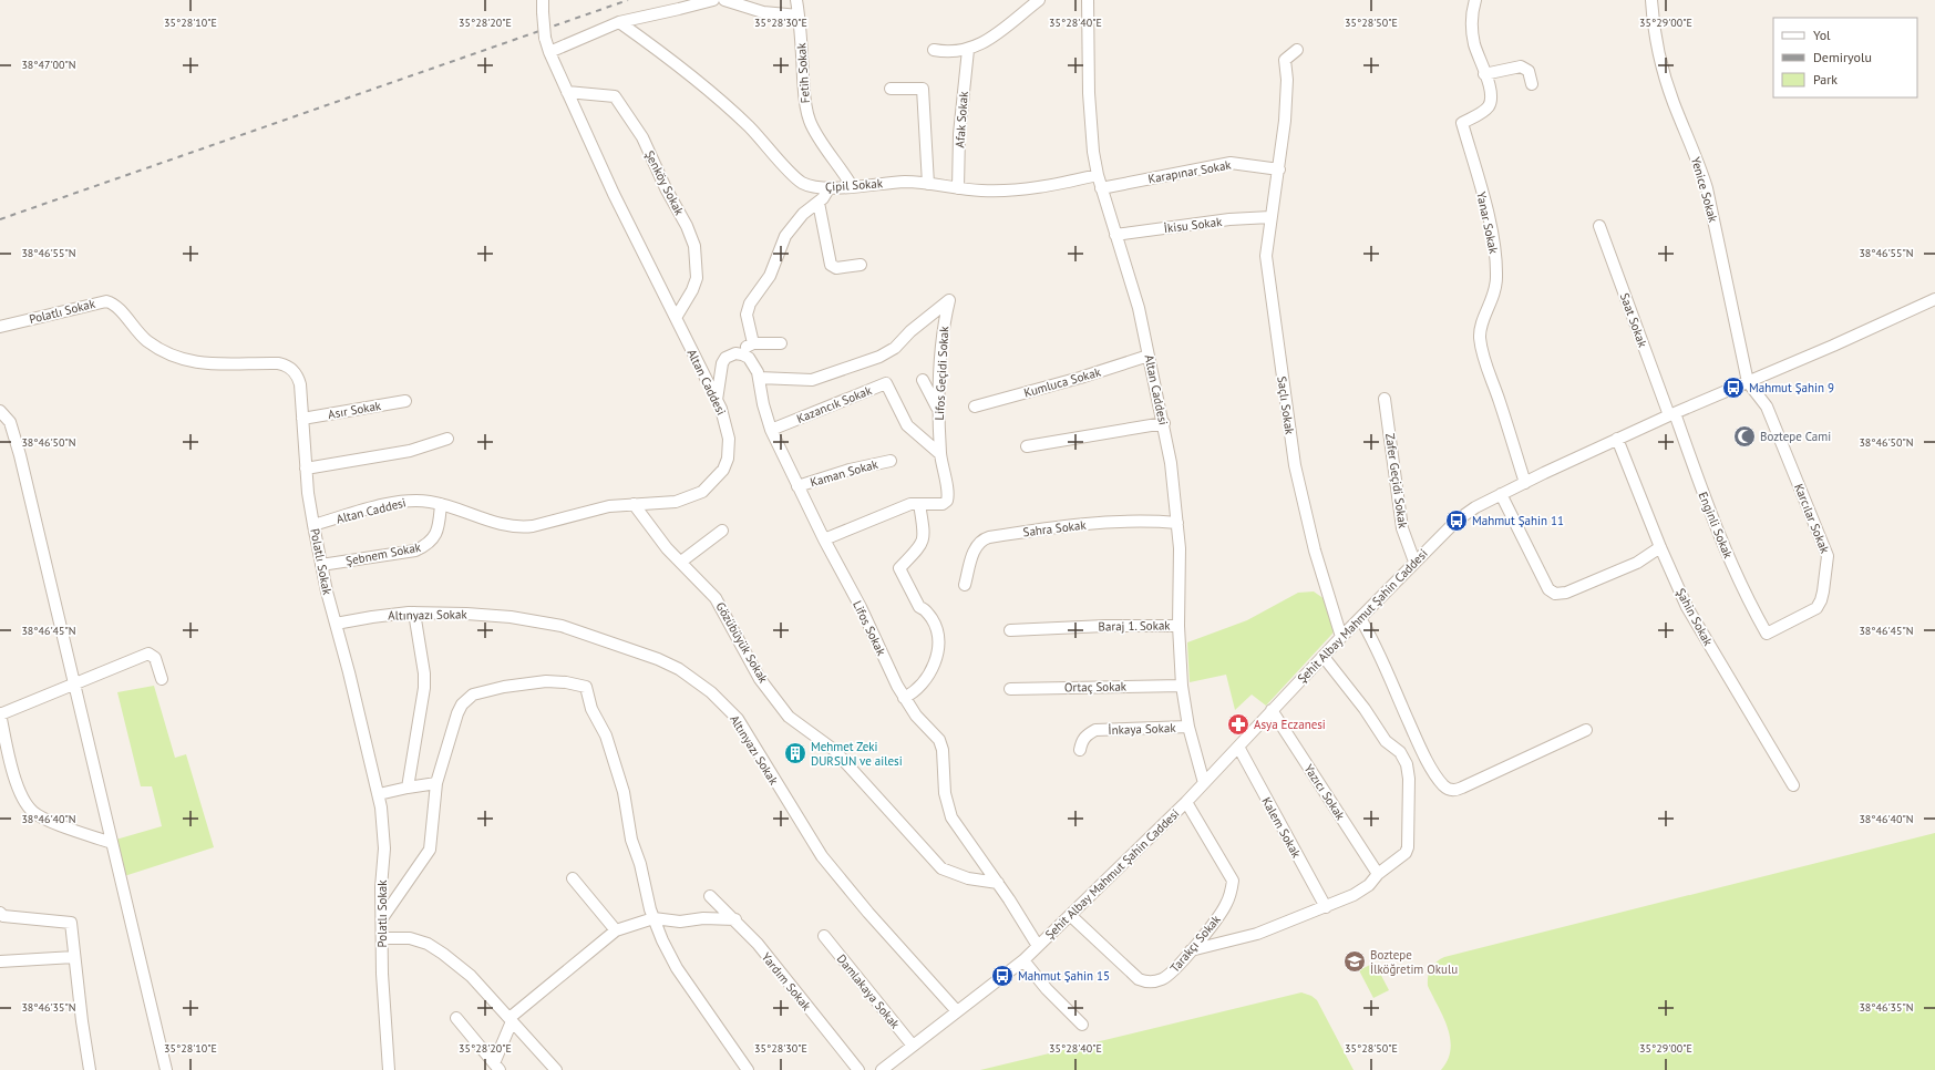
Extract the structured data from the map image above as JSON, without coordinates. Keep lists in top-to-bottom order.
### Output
{
  "streets": {
    "street": [
      "Fetih Sokak",
      "Afak Sokak",
      "Karapınar Sokak",
      "Şenköy Sokak",
      "Çipil Sokak",
      "Yenice Sokak",
      "Yanar Sokak",
      "İkisu Sokak",
      "Polatlı Sokak",
      "Saat Sokak",
      "Lifos Geçidi Sokak",
      "Altan Caddesi",
      "Kumluca Sokak",
      "Kazancık Sokak",
      "Saçlı Sokak",
      "Asır Sokak",
      "Kaman Sokak",
      "Zafer Geçidi Sokak",
      "Karcılar Sokak",
      "Enginli Sokak",
      "Sahra Sokak",
      "Şebnem Sokak",
      "Altınyazı Sokak",
      "Şehit Albay Mahmut Şahin Caddesi",
      "Şahin Sokak",
      "Baraj 1. Sokak",
      "Lifos Sokak",
      "Gözübüyük Sokak",
      "Ortaç Sokak",
      "İnkaya Sokak",
      "Yazıcı Sokak",
      "Kalem Sokak",
      "Tarakçı Sokak",
      "Yardım Sokak",
      "Damlakaya Sokak"
    ]
  },
  "crossings": [
    ["Fetih Sokak", "Çipil Sokak"],
    ["Afak Sokak", "Çipil Sokak"],
    ["Karapınar Sokak", "Altan Caddesi"],
    ["Karapınar Sokak", "Saçlı Sokak"],
    ["Şenköy Sokak", "Altan Caddesi"],
    ["Çipil Sokak", "Altan Caddesi"],
    ["Yenice Sokak", "Karcılar Sokak"],
    ["Yenice Sokak", "Şehit Albay Mahmut Şahin Caddesi"],
    ["Yanar Sokak", "Şehit Albay Mahmut Şahin Caddesi"],
    ["İkisu Sokak", "Altan Caddesi"],
    ["İkisu Sokak", "Saçlı Sokak"],
    ["Polatlı Sokak", "Altan Caddesi"],
    ["Polatlı Sokak", "Asır Sokak"],
    ["Polatlı Sokak", "Şebnem Sokak"],
    ["Polatlı Sokak", "Altınyazı Sokak"],
    ["Saat Sokak", "Enginli Sokak"],
    ["Saat Sokak", "Şehit Albay Mahmut Şahin Caddesi"],
    ["Lifos Geçidi Sokak", "Kazancık Sokak"],
    ["Lifos Geçidi Sokak", "Lifos Sokak"],
    ["Altan Caddesi", "Kumluca Sokak"],
    ["Altan Caddesi", "Sahra Sokak"],
    ["Altan Caddesi", "Şebnem Sokak"],
    ["Altan Caddesi", "Şehit Albay Mahmut Şahin Caddesi"],
    ["Altan Caddesi", "Baraj 1. Sokak"],
    ["Altan Caddesi", "Gözübüyük Sokak"],
    ["Altan Caddesi", "Ortaç Sokak"],
    ["Altan Caddesi", "İnkaya Sokak"],
    ["Kazancık Sokak", "Lifos Sokak"],
    ["Saçlı Sokak", "Şehit Albay Mahmut Şahin Caddesi"],
    ["Kaman Sokak", "Lifos Sokak"],
    ["Zafer Geçidi Sokak", "Şehit Albay Mahmut Şahin Caddesi"],
    ["Karcılar Sokak", "Enginli Sokak"],
    ["Karcılar Sokak", "Şehit Albay Mahmut Şahin Caddesi"],
    ["Enginli Sokak", "Şehit Albay Mahmut Şahin Caddesi"],
    ["Altınyazı Sokak", "Şehit Albay Mahmut Şahin Caddesi"],
    ["Şehit Albay Mahmut Şahin Caddesi", "Şahin Sokak"],
    ["Şehit Albay Mahmut Şahin Caddesi", "Lifos Sokak"],
    ["Şehit Albay Mahmut Şahin Caddesi", "Yazıcı Sokak"],
    ["Şehit Albay Mahmut Şahin Caddesi", "Kalem Sokak"],
    ["Şehit Albay Mahmut Şahin Caddesi", "Tarakçı Sokak"],
    ["Şehit Albay Mahmut Şahin Caddesi", "Damlakaya Sokak"],
    ["Lifos Sokak", "Gözübüyük Sokak"]
  ],
  "places": {
    "bus stop": ["Mahmut Şahin 9", "Mahmut Şahin 11", "Mahmut Şahin 15"],
    "mosque": ["Boztepe Cami"],
    "pharmacy": ["Asya Eczanesi"],
    "building": ["Mehmet Zeki DURSUN ve ailesi"],
    "school or university": ["Boztepe İlköğretim Okulu"]
  },
  "legend": ["Yol", "Demiryolu", "Park"],
  "coordinates": [
    "35°28'10\"E",
    "35°28'20\"E",
    "35°28'30\"E",
    "35°28'40\"E",
    "35°28'50\"E",
    "35°29'00\"E",
    "38°47'00\"N",
    "38°46'55\"N",
    "38°46'50\"N",
    "38°46'45\"N",
    "38°46'40\"N",
    "38°46'35\"N"
  ]
}
